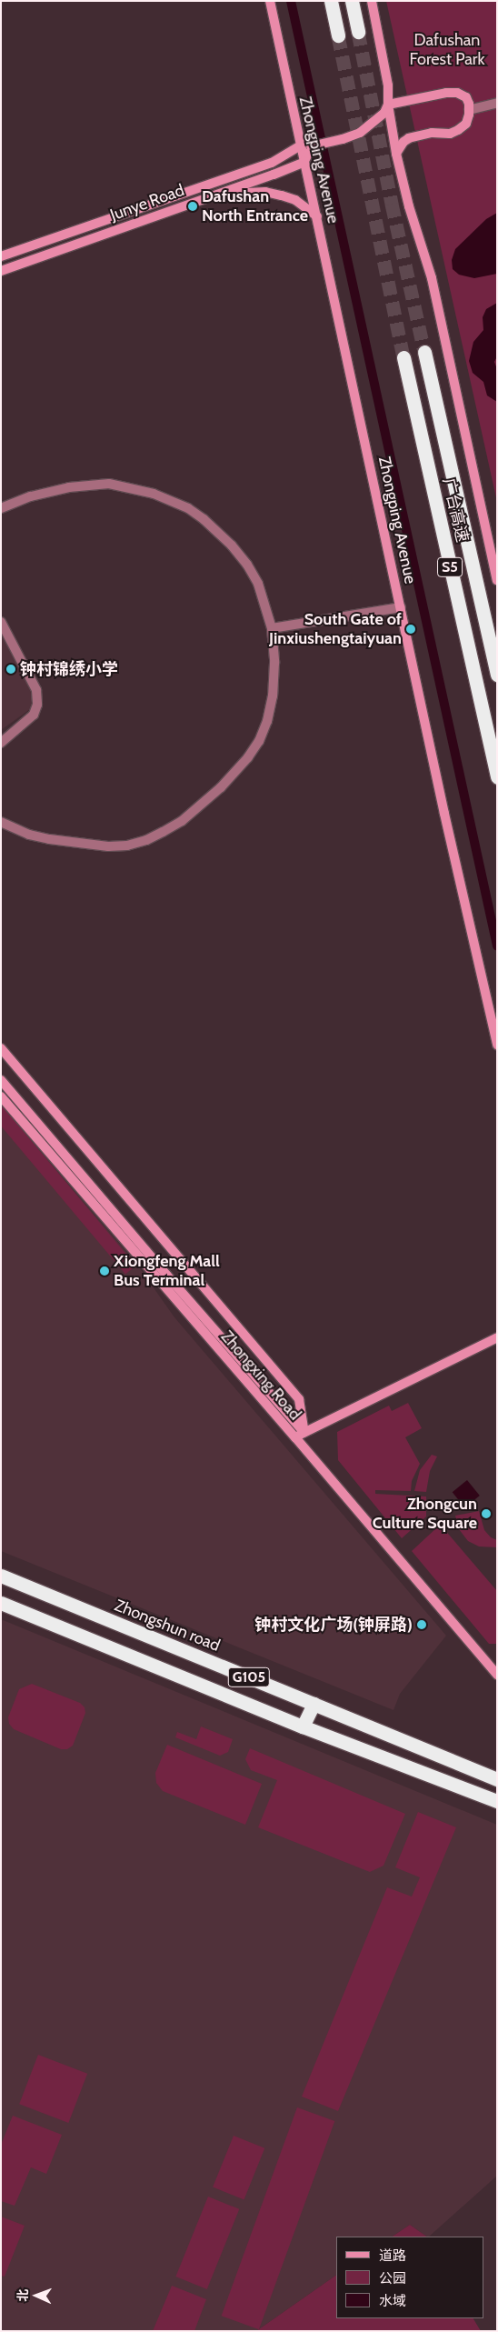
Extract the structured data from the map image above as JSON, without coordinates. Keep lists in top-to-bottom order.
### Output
{
  "streets": {
    "highway": [
      "广台高速",
      "S5",
      "Zhongshun road",
      "G105"
    ],
    "main road": ["Zhongping Avenue", "Junye Road", "Zhongxing Road"]
  },
  "crossings": [
    ["Zhongping Avenue", "Junye Road"]
  ],
  "parks": ["Dafushan Forest Park"],
  "places": [
    "Dafushan North Entrance",
    "South Gate of Jinxiushengtaiyuan",
    "钟村锦绣小学",
    "Xiongfeng Mall Bus Terminal",
    "Zhongcun Culture Square",
    "钟村文化广场(钟屏路)"
  ],
  "legend": ["道路", "公园", "水域"],
  "north": "left"
}
